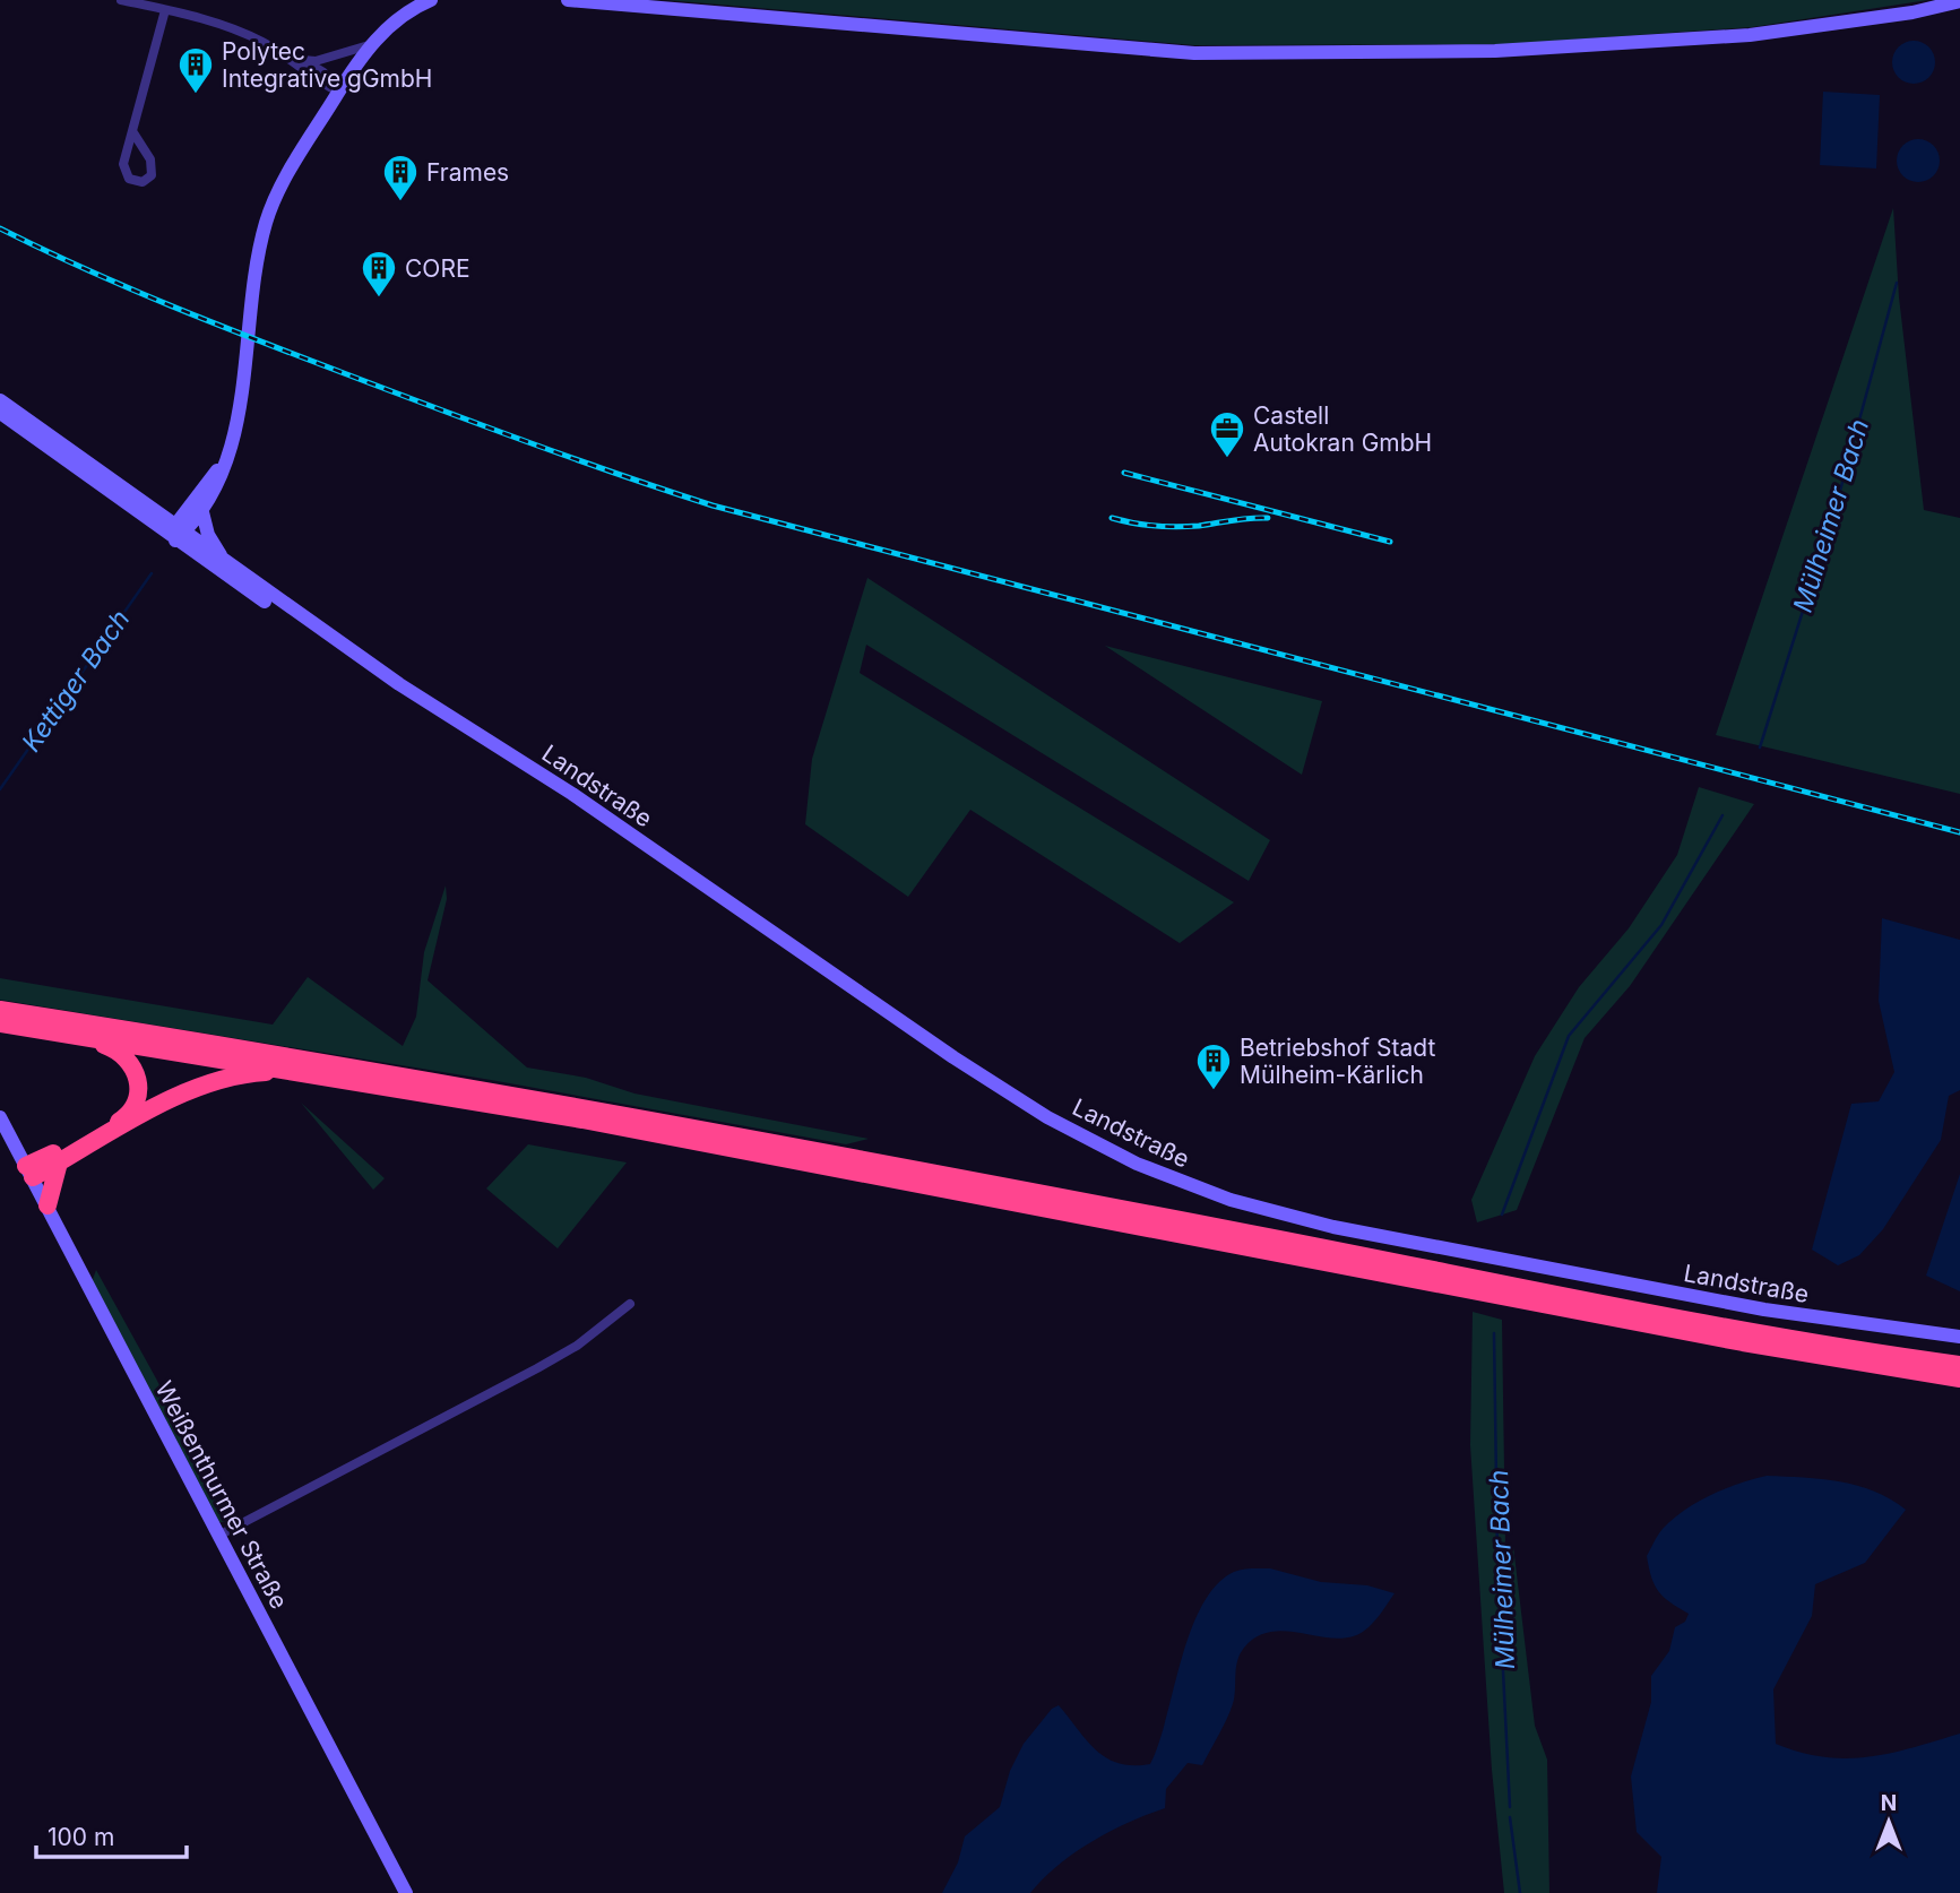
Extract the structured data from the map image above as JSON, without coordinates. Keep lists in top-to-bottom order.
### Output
{
  "streets": {
    "street": ["Landstraße", "Weißenthurmer Straße"]
  },
  "water": ["Mülheimer Bach", "Kettiger Bach"],
  "places": {
    "building": [
      "Polytec Integrative gGmbH",
      "Frames",
      "CORE",
      "Betriebshof Stadt Mülheim-Kärlich"
    ],
    "office": ["Castell Autokran GmbH"]
  },
  "scale_bar": "100 m",
  "north": "top"
}
